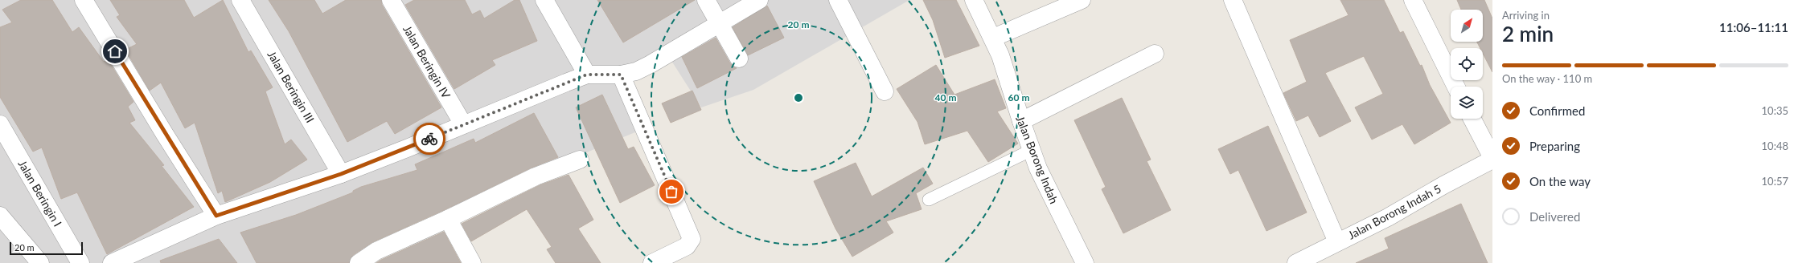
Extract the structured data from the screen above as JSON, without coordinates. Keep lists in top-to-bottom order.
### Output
{
  "streets": {
    "street": [
      "Jalan Beringin IV",
      "Jalan Beringin III",
      "Jalan Borong Indah",
      "Jalan Beringin I",
      "Jalan Borong Indah 5"
    ]
  },
  "scale_bar": "20 m",
  "north": "top right",
  "page": {
    "heading": ["2 min", "Arriving in", "11:06–11:11"],
    "bar": "On the way · 110 m",
    "list": [
      ["Confirmed", "10:35"],
      ["Preparing", "10:48"],
      ["On the way", "10:57"],
      "Delivered"
    ],
    "scale": "20 m"
  },
  "rings": ["20 m", "40 m", "60 m"]
}
